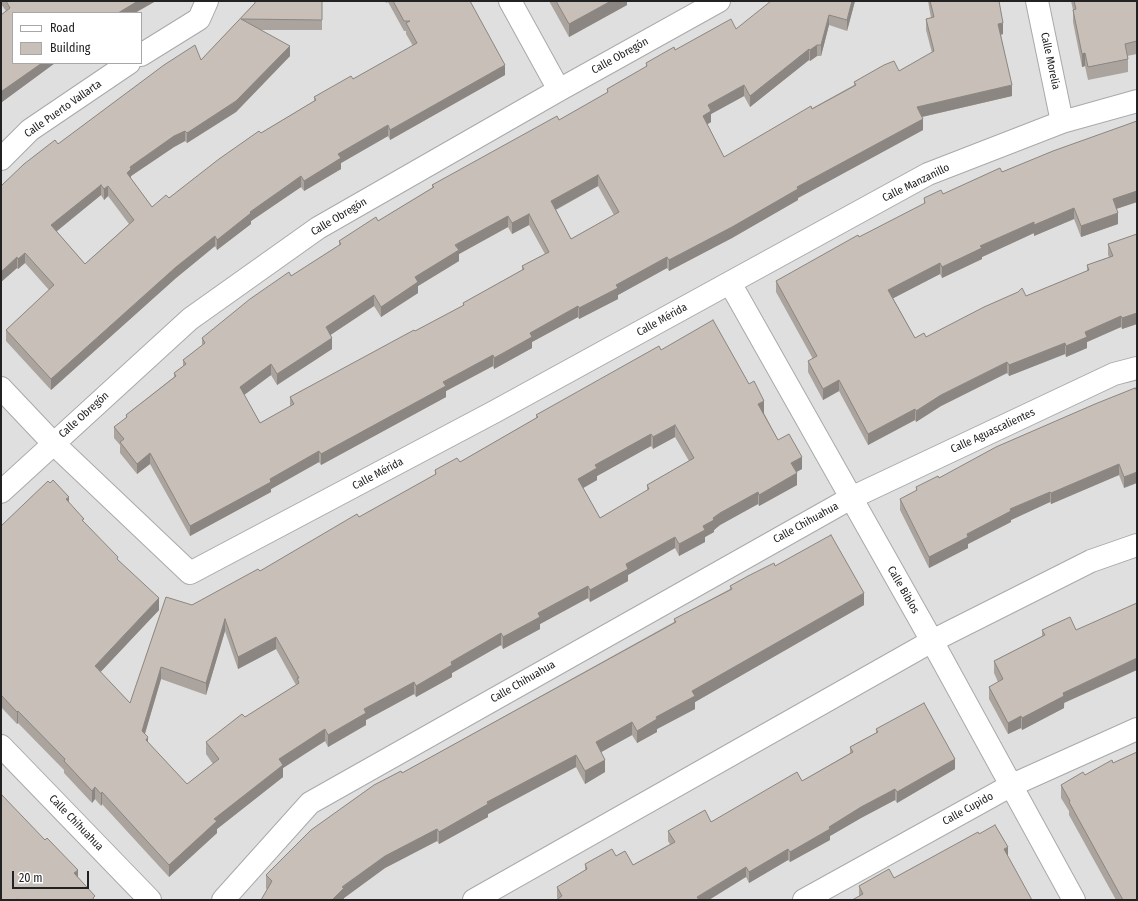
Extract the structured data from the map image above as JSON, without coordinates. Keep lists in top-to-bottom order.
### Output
{
  "streets": {
    "street": [
      "Calle Obregón",
      "Calle Morelia",
      "Calle Puerto Vallarta",
      "Calle Manzanillo",
      "Calle Mérida",
      "Calle Aguascalientes",
      "Calle Chihuahua",
      "Calle Biblos",
      "Calle Cupido"
    ]
  },
  "crossings": [
    ["Calle Obregón", "Calle Mérida"],
    ["Calle Morelia", "Calle Manzanillo"],
    ["Calle Manzanillo", "Calle Mérida"],
    ["Calle Manzanillo", "Calle Biblos"],
    ["Calle Mérida", "Calle Biblos"],
    ["Calle Aguascalientes", "Calle Chihuahua"],
    ["Calle Aguascalientes", "Calle Biblos"],
    ["Calle Chihuahua", "Calle Biblos"],
    ["Calle Biblos", "Calle Cupido"]
  ],
  "legend": ["Road", "Building"],
  "scale_bar": "20 m"
}
